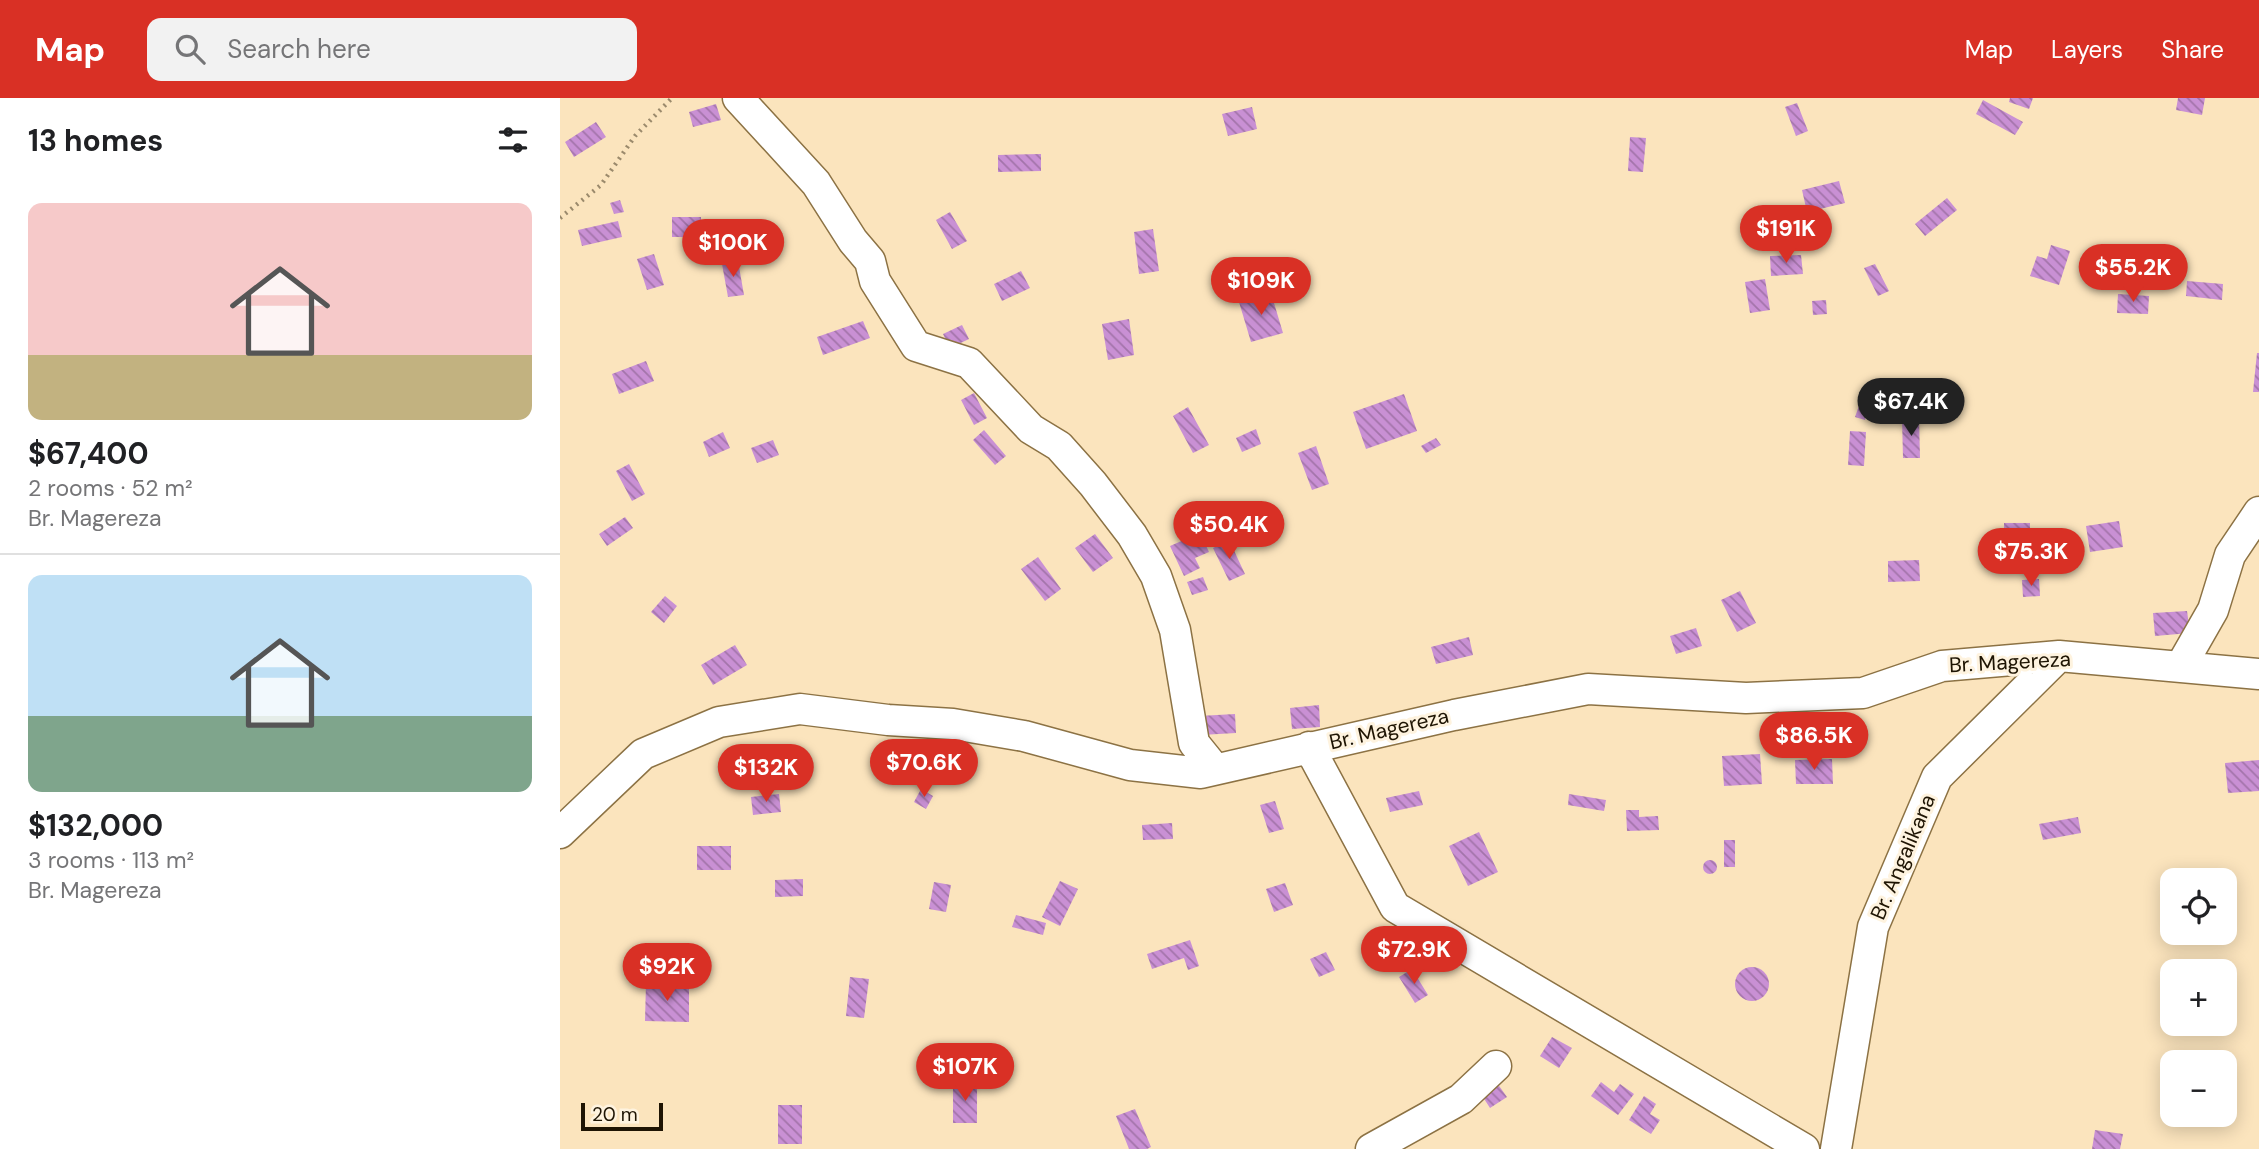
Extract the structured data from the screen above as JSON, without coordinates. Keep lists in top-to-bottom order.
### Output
{
  "streets": {
    "street": ["Br. Magereza", "Br. Angalikana"]
  },
  "crossings": [
    ["Br. Magereza", "Br. Angalikana"]
  ],
  "scale_bar": "20 m",
  "page": {
    "header": "Map",
    "search": "Search here",
    "nav": ["Map", "Layers", "Share"],
    "heading": "13 homes",
    "list": [
      {
        "name": "$67,400",
        "note": "2 rooms · 52 m² · Br. Magereza"
      },
      {
        "name": "$132,000",
        "note": "3 rooms · 113 m² · Br. Magereza"
      }
    ],
    "price": [
      "$191K",
      "$100K",
      "$55.2K",
      "$109K",
      "$67.4K",
      "$50.4K",
      "$75.3K",
      "$86.5K",
      "$70.6K",
      "$132K",
      "$72.9K",
      "$92K",
      "$107K"
    ],
    "map_buttons": ["+", "−"],
    "scale": "20 m"
  }
}
